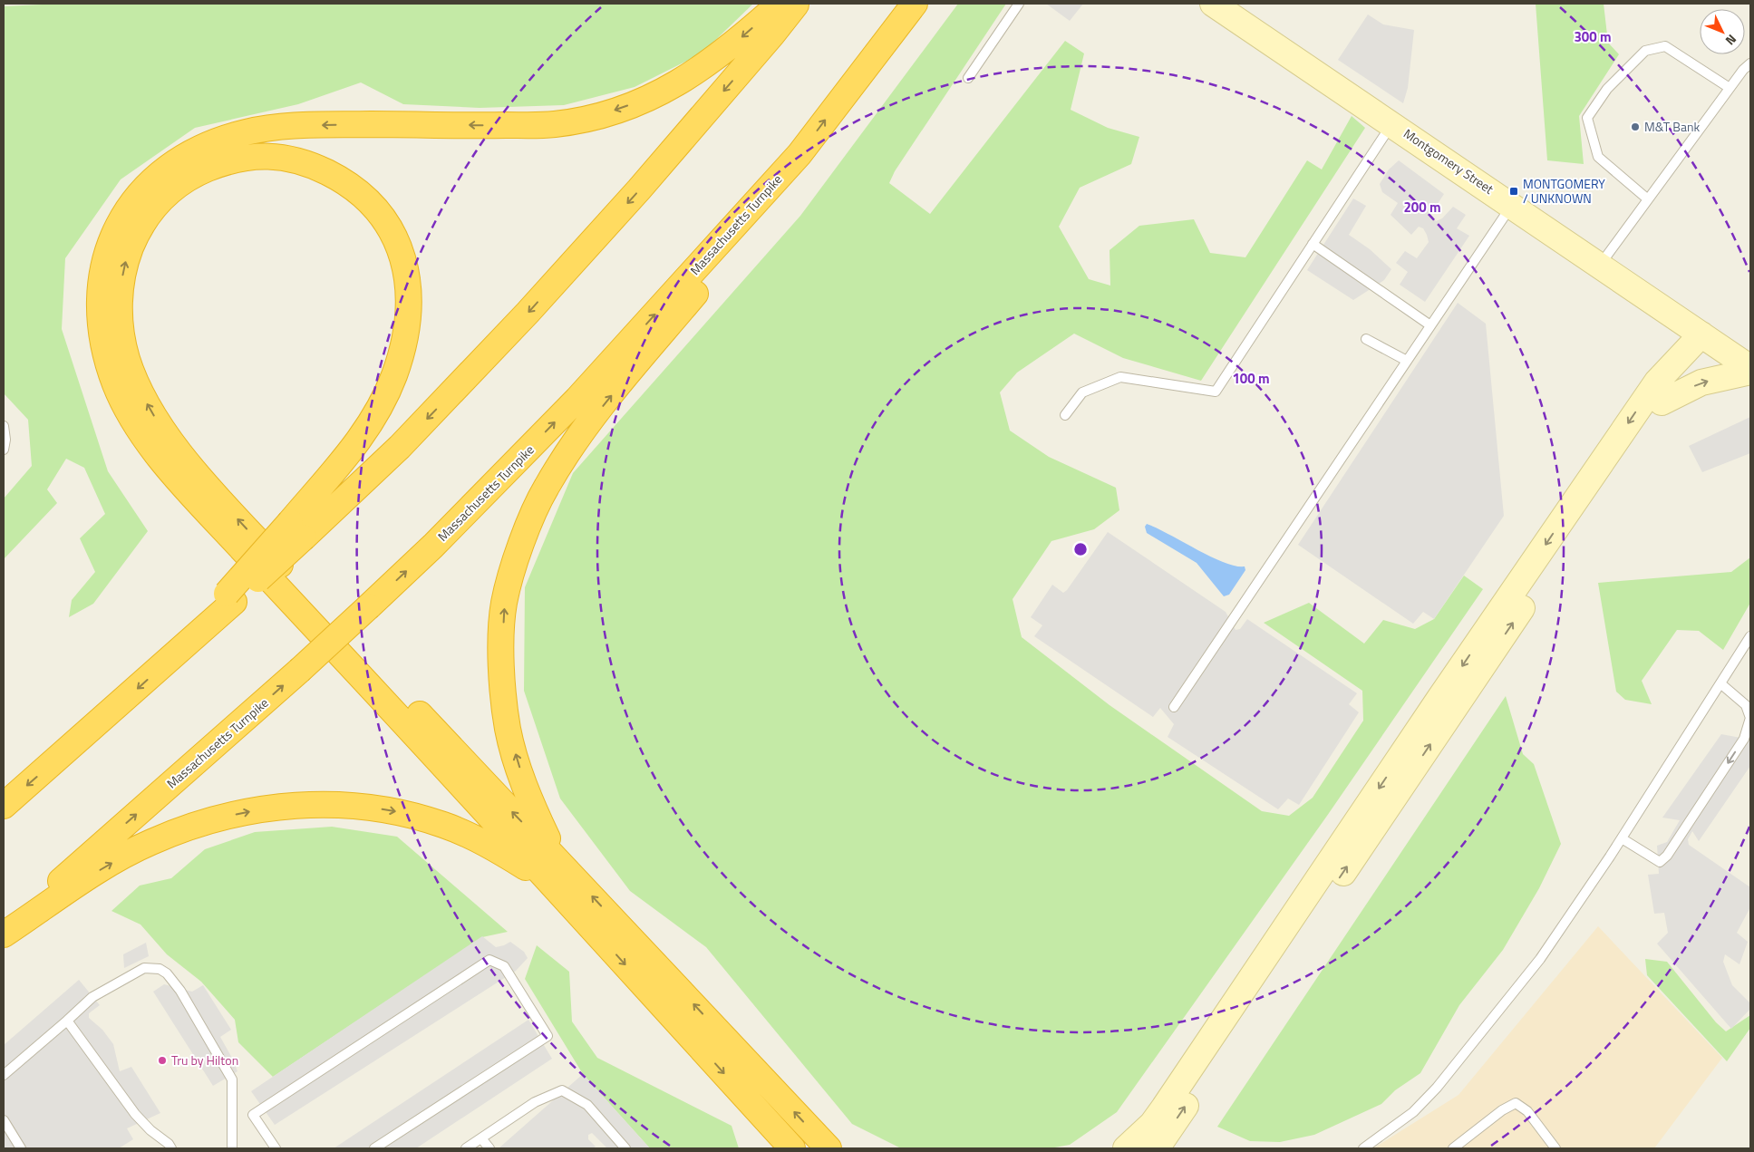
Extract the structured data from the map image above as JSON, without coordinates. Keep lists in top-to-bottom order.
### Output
{
  "streets": {
    "highway": ["Massachusetts Turnpike"],
    "main road": ["Montgomery Street"]
  },
  "places": {
    "other": ["M&T Bank", "Tru by Hilton"],
    "transit": ["MONTGOMERY / UNKNOWN"]
  },
  "north": "bottom right",
  "rings": ["300 m", "200 m", "100 m"]
}
